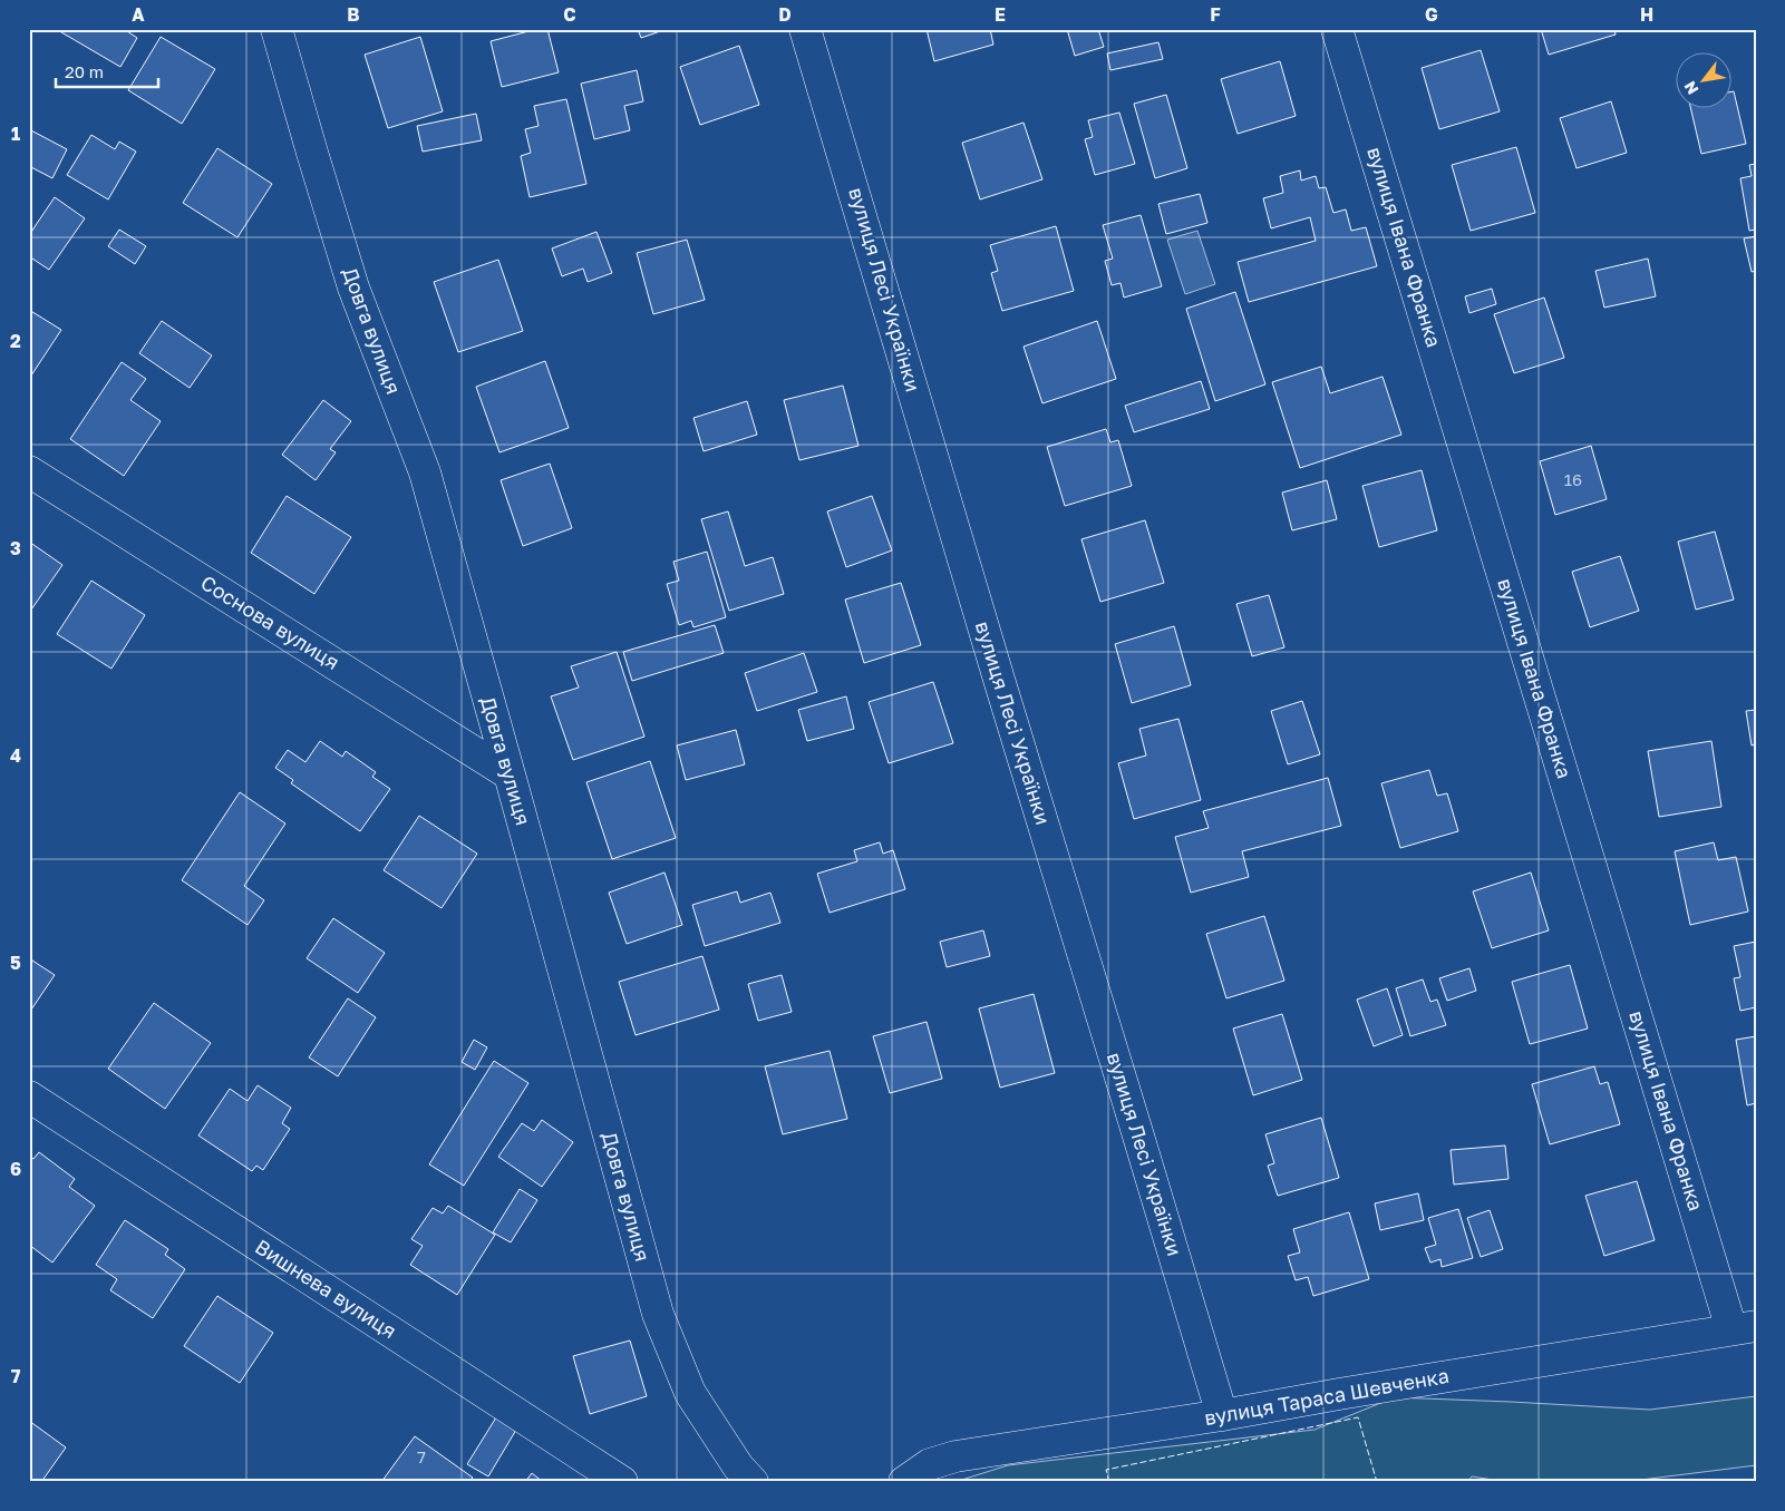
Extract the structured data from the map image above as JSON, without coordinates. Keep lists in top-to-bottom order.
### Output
{
  "streets": {
    "street": [
      "вулиця Івана Франка",
      "вулиця Лесі Українки",
      "Довга вулиця",
      "Соснова вулиця",
      "Вишнева вулиця",
      "вулиця Тараса Шевченка"
    ]
  },
  "crossings": [
    ["вулиця Івана Франка", "вулиця Тараса Шевченка"],
    ["вулиця Лесі Українки", "вулиця Тараса Шевченка"],
    ["Довга вулиця", "Соснова вулиця"]
  ],
  "house_numbers": ["16", "7"],
  "scale_bar": "20 m",
  "north": "bottom left",
  "grid": {
    "columns": [
      "A",
      "B",
      "C",
      "D",
      "E",
      "F",
      "G",
      "H"
    ],
    "rows": [
      "1",
      "2",
      "3",
      "4",
      "5",
      "6",
      "7"
    ]
  }
}
